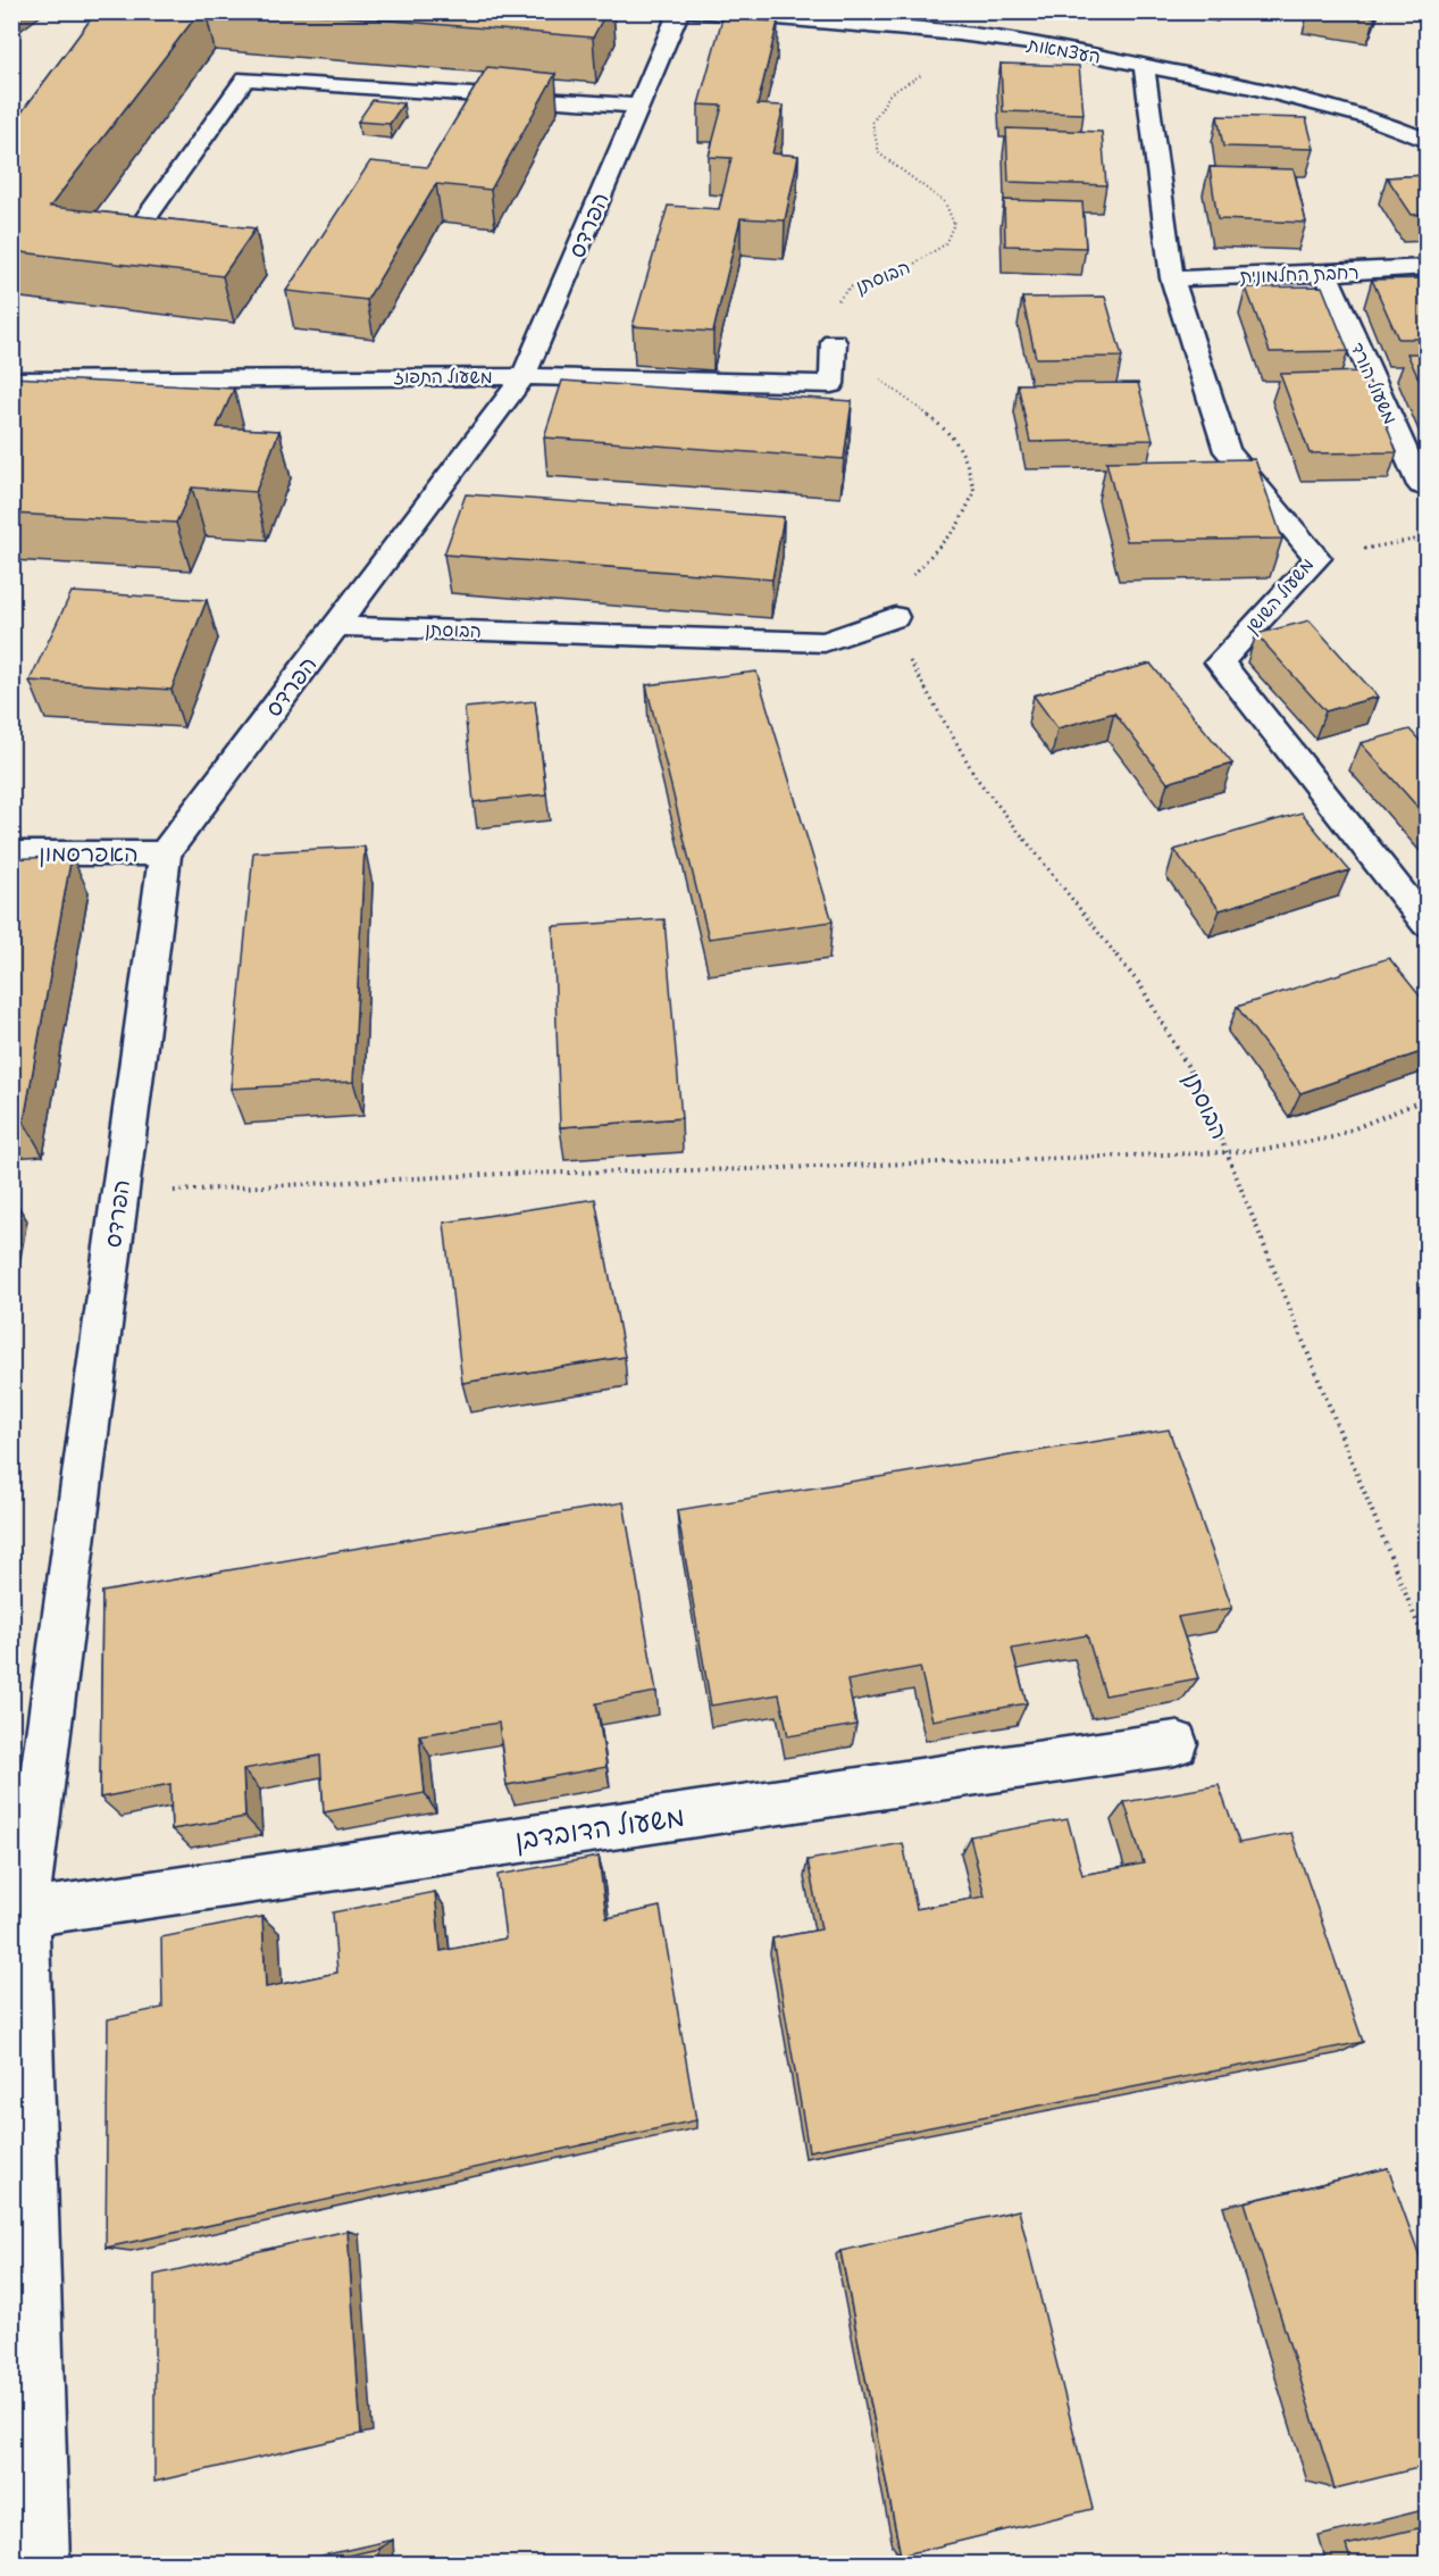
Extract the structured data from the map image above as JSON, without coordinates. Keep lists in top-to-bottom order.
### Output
{
  "streets": {
    "street": [
      "העצמאות",
      "הפרדס",
      "רחבת החלמונית",
      "הבוסתן",
      "משעול התפוז",
      "משעול הורד",
      "משעול השושן",
      "האפרסמון",
      "משעול הדובדבן"
    ]
  },
  "crossings": [
    ["העצמאות", "משעול השושן"],
    ["הפרדס", "הבוסתן"],
    ["הפרדס", "משעול התפוז"],
    ["הפרדס", "האפרסמון"],
    ["הפרדס", "משעול הדובדבן"],
    ["רחבת החלמונית", "משעול הורד"],
    ["רחבת החלמונית", "משעול השושן"],
    ["הבוסתן", "משעול התפוז"]
  ]
}
